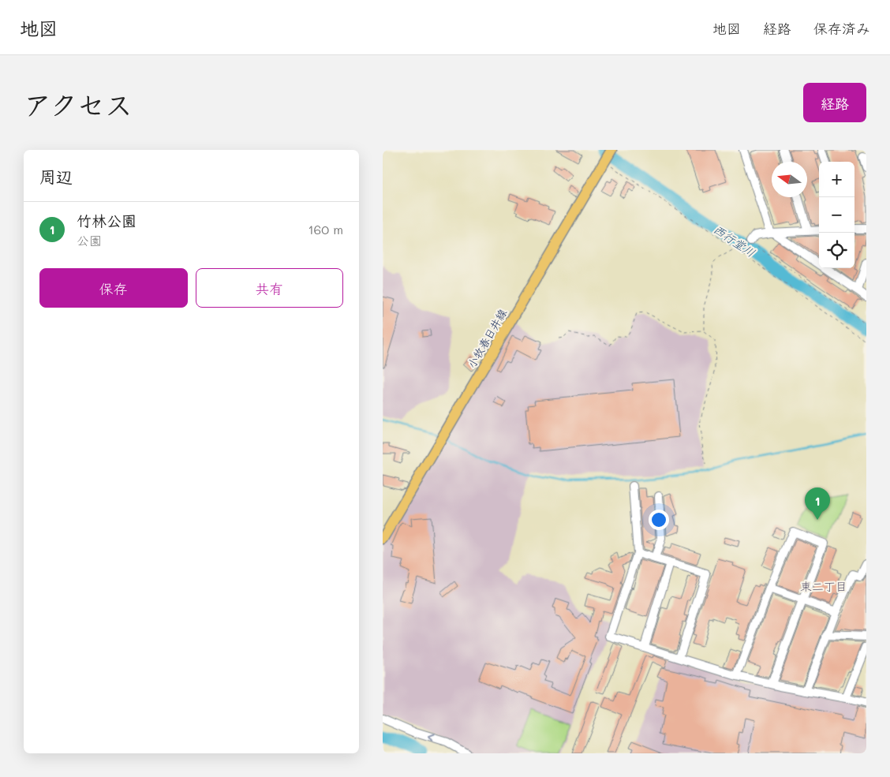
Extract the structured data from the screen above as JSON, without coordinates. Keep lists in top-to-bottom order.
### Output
{
  "streets": {
    "main road": ["小牧春日井線"]
  },
  "districts": ["東二丁目"],
  "water": ["西行堂川"],
  "north": "left",
  "page": {
    "header": "地図",
    "nav": ["地図", "経路", "保存済み"],
    "title": "アクセス",
    "buttons": [
      "経路",
      ["保存", "共有"]
    ],
    "heading": "周辺",
    "map_buttons": ["+", "−"],
    "list": [
      {
        "mark": "1",
        "name": "竹林公園",
        "note": "公園",
        "value": "160 m"
      }
    ],
    "pins": "1"
  }
}
